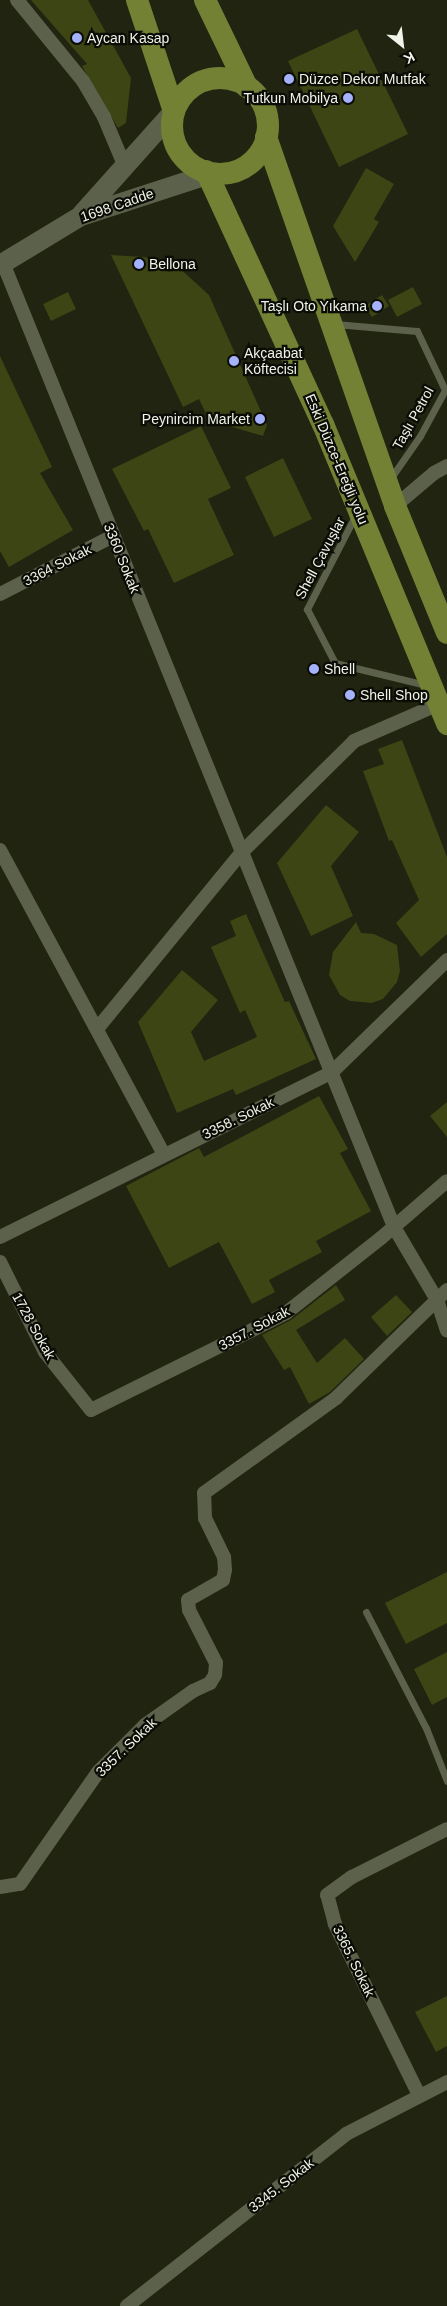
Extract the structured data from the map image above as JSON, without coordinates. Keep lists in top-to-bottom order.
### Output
{
  "streets": {
    "main road": ["Eski Düzce-Ereğli yolu"],
    "street": [
      "1698 Cadde",
      "3360 Sokak",
      "3364 Sokak",
      "3358. Sokak",
      "1728 Sokak",
      "3357. Sokak",
      "3365. Sokak",
      "3345. Sokak"
    ],
    "lane": ["Taşlı Petrol", "Shell Çavuşlar"]
  },
  "crossings": [
    ["1698 Cadde", "Eski Düzce-Ereğli yolu"],
    ["1698 Cadde", "3360 Sokak"],
    ["Eski Düzce-Ereğli yolu", "Shell Çavuşlar"],
    ["3360 Sokak", "3364 Sokak"],
    ["3360 Sokak", "3358. Sokak"],
    ["3360 Sokak", "3357. Sokak"],
    ["1728 Sokak", "3357. Sokak"],
    ["3365. Sokak", "3345. Sokak"]
  ],
  "places": [
    "Aycan Kasap",
    "Düzce Dekor Mutfak",
    "Tutkun Mobilya",
    "Bellona",
    "Taşlı Oto Yıkama",
    "Akçaabat Köftecisi",
    "Peynircim Market",
    "Shell",
    "Shell Shop"
  ],
  "north": "bottom right"
}
